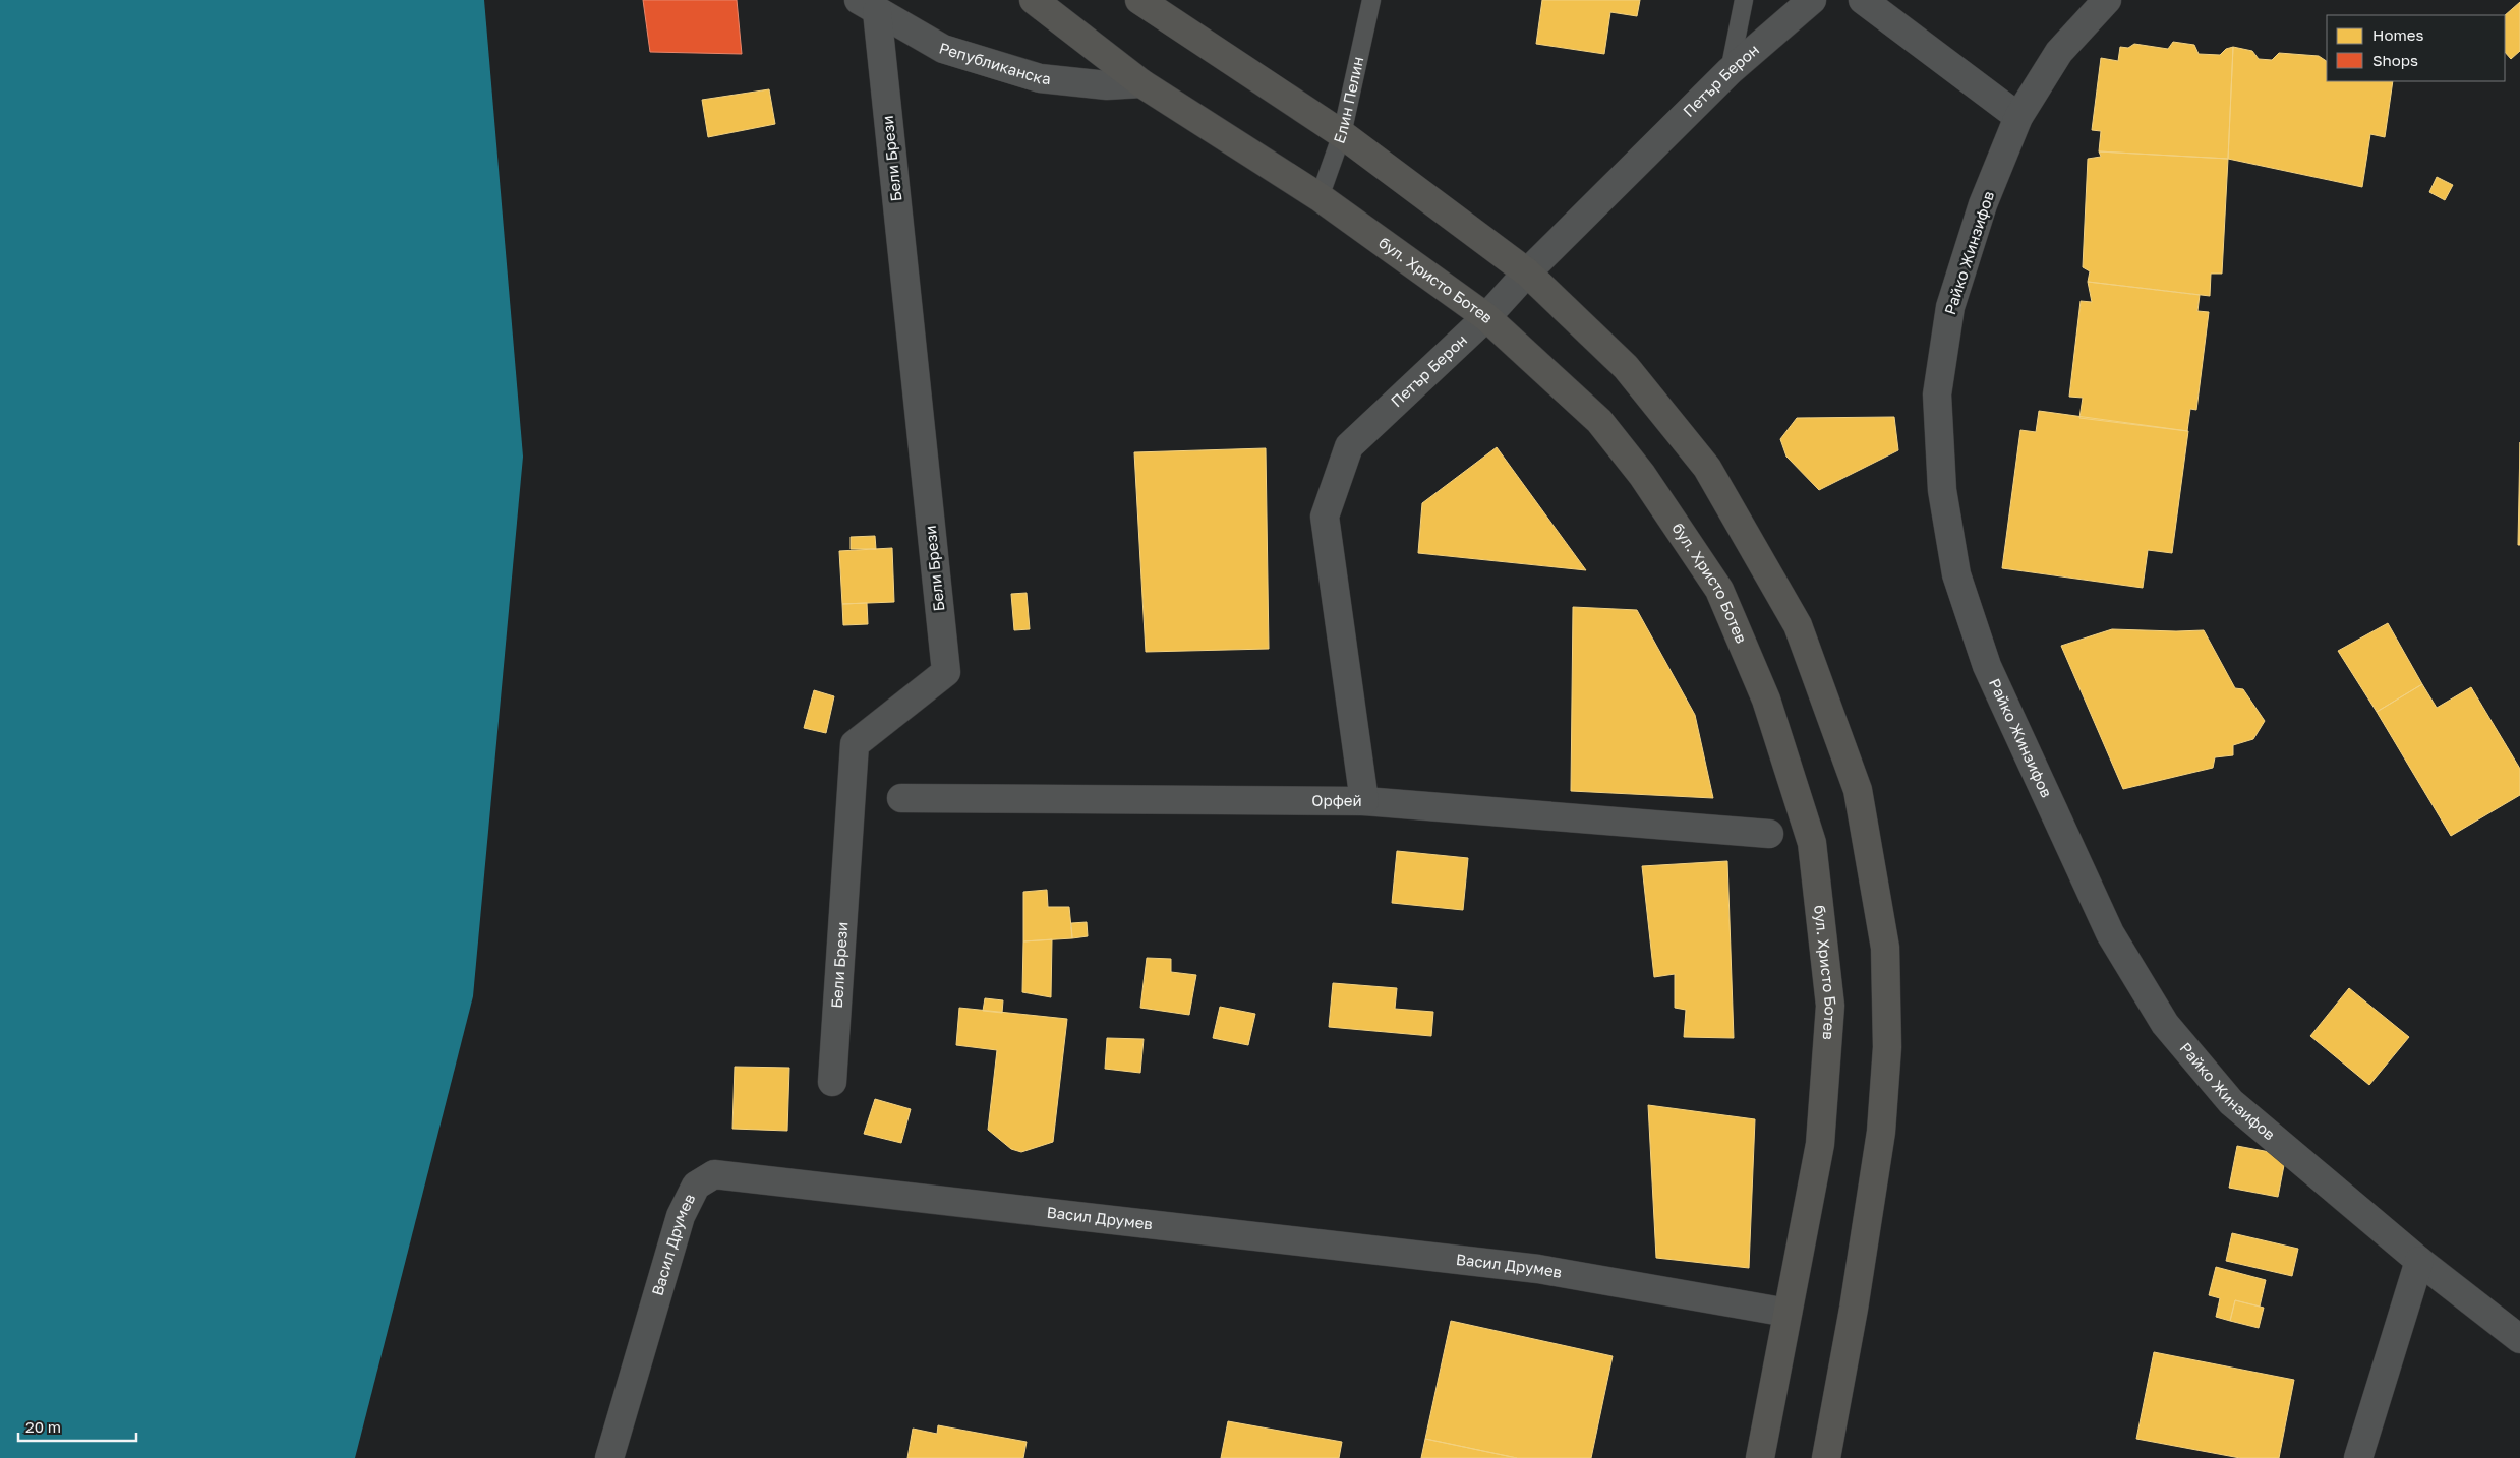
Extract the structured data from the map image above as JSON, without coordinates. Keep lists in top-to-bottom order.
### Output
{
  "streets": {
    "main road": ["бул. Христо Ботев"],
    "street": [
      "Републиканска",
      "Петър Берон",
      "Бели Брези",
      "Райко Жинзифов",
      "Орфей",
      "Васил Друмев"
    ],
    "lane": ["Елин Пелин"]
  },
  "crossings": [
    ["Републиканска", "Бели Брези"],
    ["Републиканска", "бул. Христо Ботев"],
    ["Петър Берон", "бул. Христо Ботев"],
    ["Петър Берон", "Орфей"],
    ["Елин Пелин", "бул. Христо Ботев"],
    ["бул. Христо Ботев", "Васил Друмев"]
  ],
  "legend": ["Homes", "Shops"],
  "scale_bar": "20 m"
}
